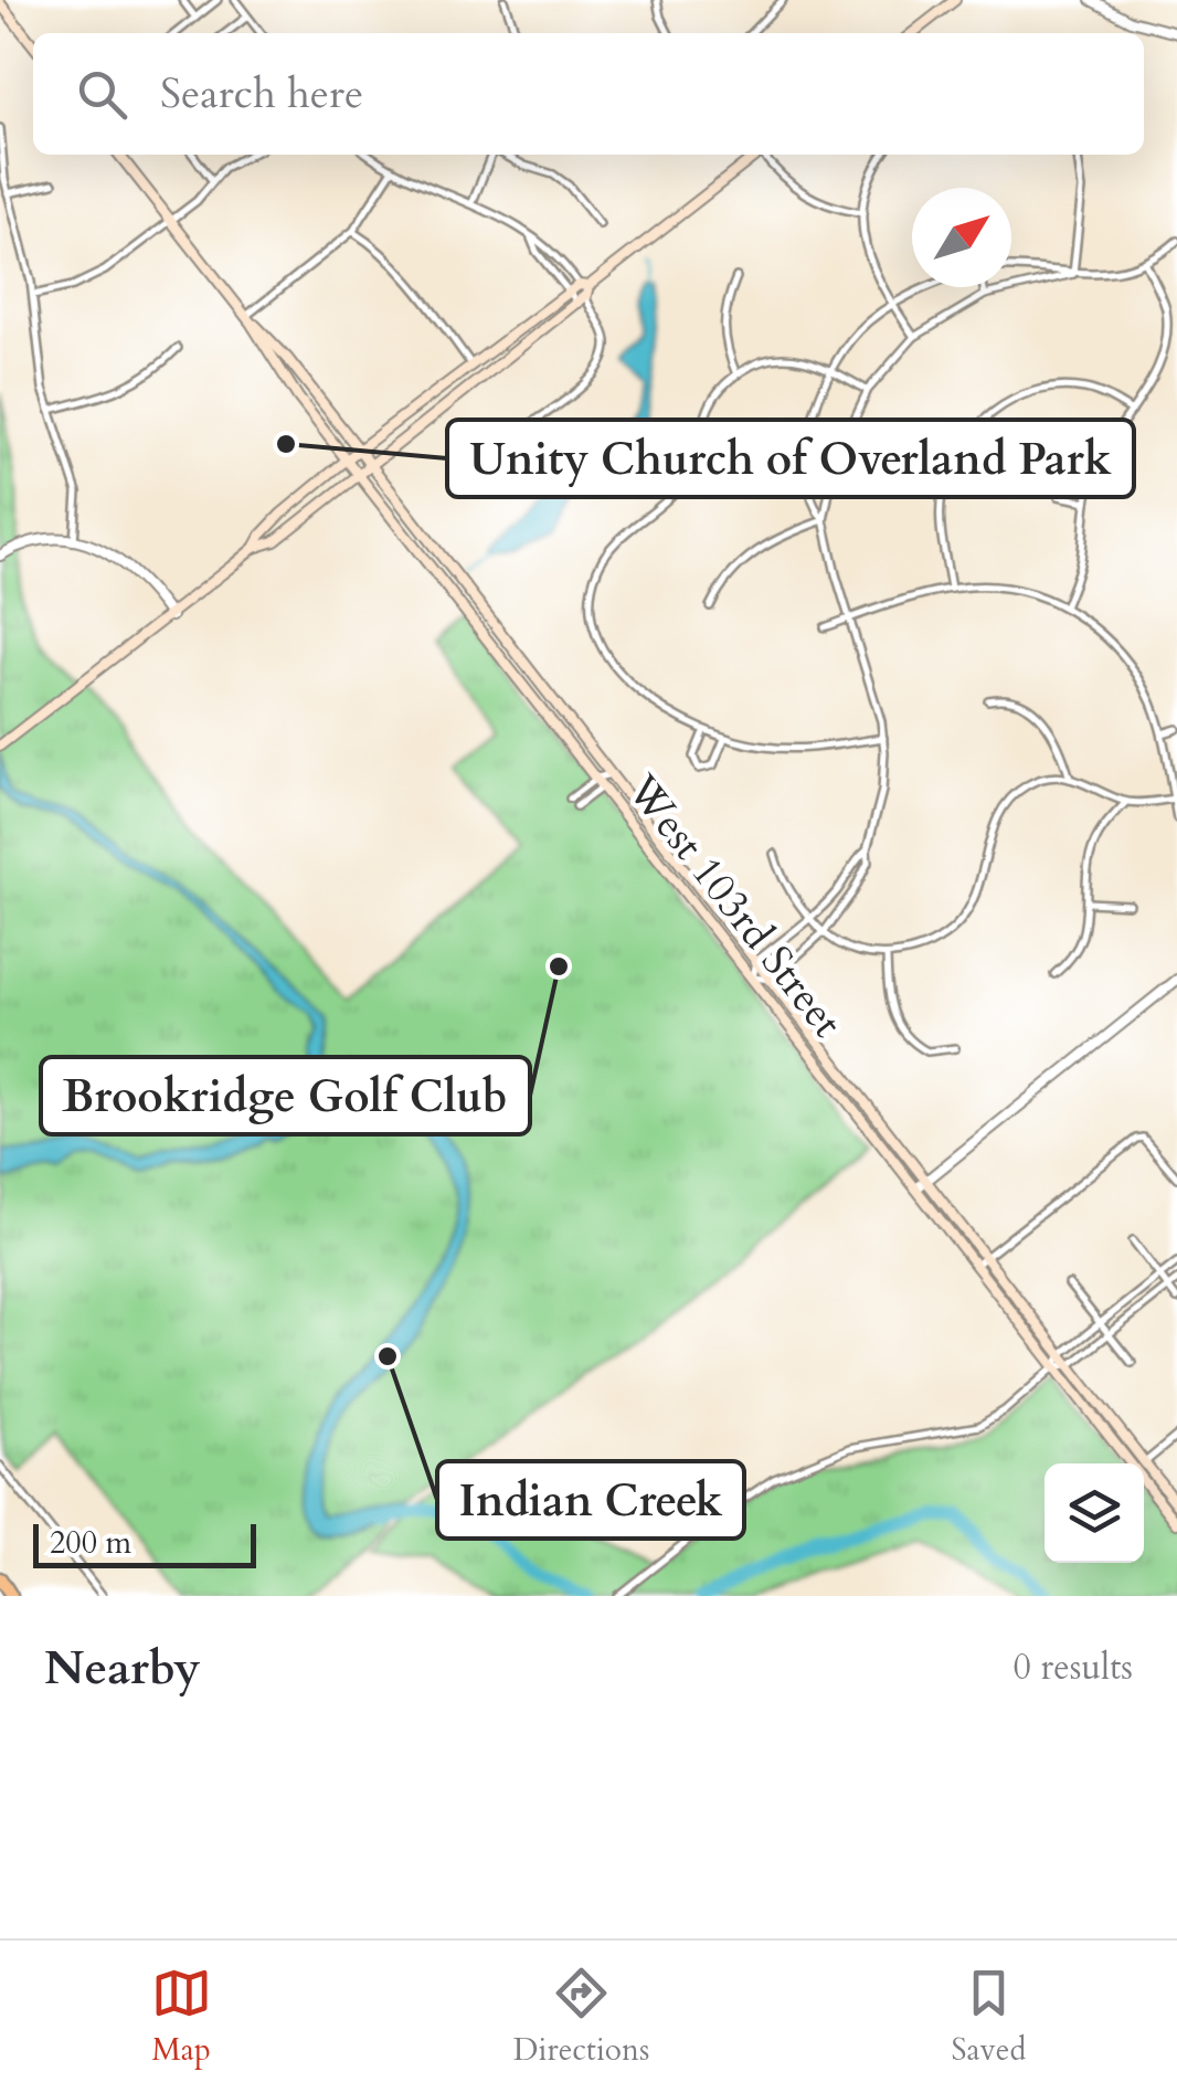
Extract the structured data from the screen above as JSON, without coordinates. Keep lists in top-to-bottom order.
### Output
{
  "streets": {
    "main road": ["West 103rd Street"]
  },
  "places": ["Unity Church of Overland Park", "Brookridge Golf Club", "Indian Creek"],
  "scale_bar": "200 m",
  "north": "top right",
  "page": {
    "search": "Search here",
    "scale": "200 m",
    "heading": ["Nearby", "0 results"],
    "nav": ["Map", "Directions", "Saved"]
  }
}
